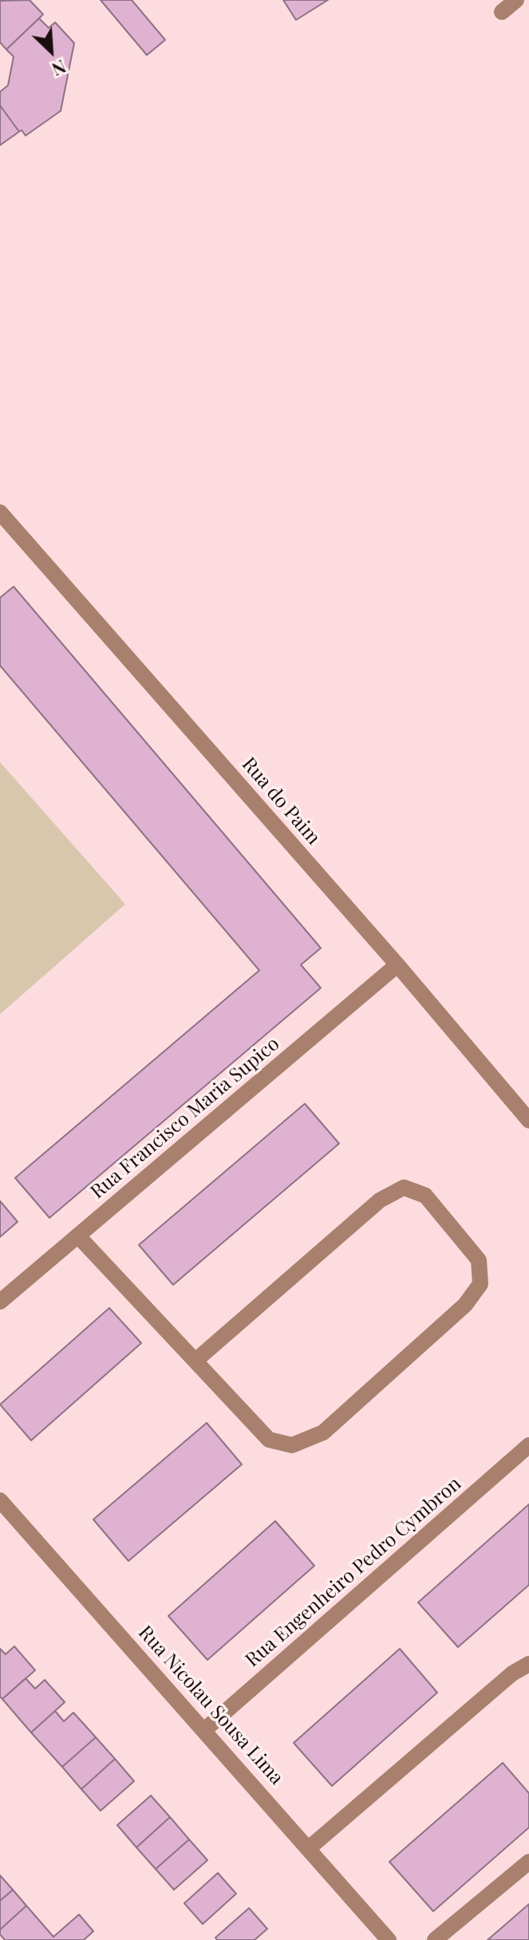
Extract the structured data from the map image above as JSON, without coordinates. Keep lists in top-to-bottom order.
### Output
{
  "streets": {
    "street": [
      "Rua do Paim",
      "Rua Francisco Maria Supico",
      "Rua Engenheiro Pedro Cymbron",
      "Rua Nicolau Sousa Lima"
    ]
  },
  "crossings": [
    ["Rua do Paim", "Rua Francisco Maria Supico"],
    ["Rua Engenheiro Pedro Cymbron", "Rua Nicolau Sousa Lima"]
  ],
  "north": "bottom right"
}
